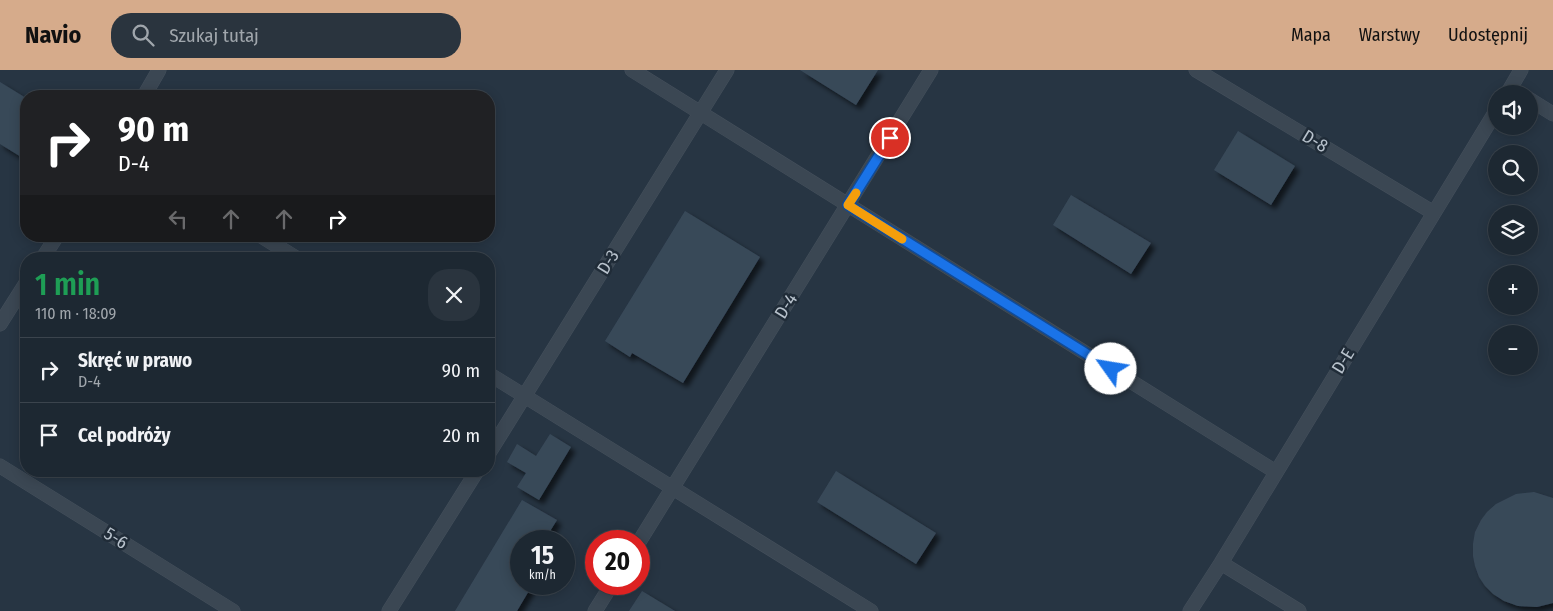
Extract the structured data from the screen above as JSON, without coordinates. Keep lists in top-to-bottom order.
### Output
{
  "streets": {
    "lane": [
      "D-8",
      "D-3",
      "D-4",
      "D-E",
      "5-6"
    ]
  },
  "crossings": [
    ["D-8", "D-E"]
  ],
  "page": {
    "header": "Navio",
    "search": "Szukaj tutaj",
    "nav": ["Mapa", "Warstwy", "Udostępnij"],
    "map_buttons": ["+", "−"],
    "turn": ["90 m", "D-4"],
    "heading": ["1 min", "110 m · 18:09"],
    "list": [
      {
        "name": "Skręć w prawo",
        "note": "D-4",
        "value": "90 m"
      },
      {
        "name": "Cel podróży",
        "value": "20 m"
      }
    ],
    "speed": "15 km/h",
    "limit": "20"
  }
}
